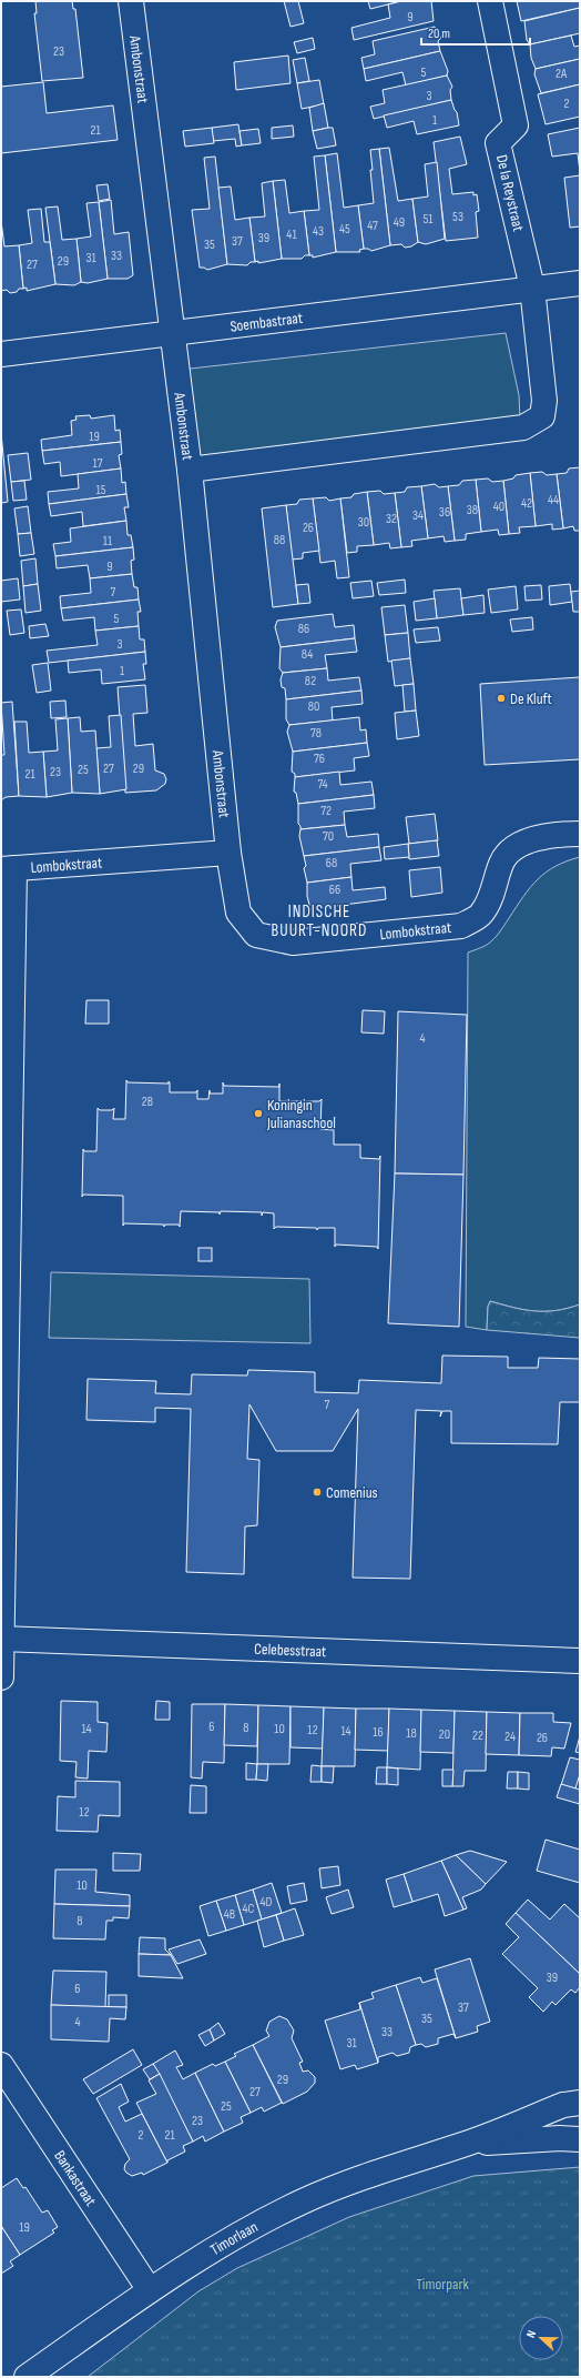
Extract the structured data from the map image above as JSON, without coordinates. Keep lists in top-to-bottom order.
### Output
{
  "streets": {
    "street": [
      "Ambonstraat",
      "De la Reystraat",
      "Soembastraat",
      "Lombokstraat",
      "Celebesstraat",
      "Bankastraat",
      "Timorlaan"
    ]
  },
  "crossings": [
    ["Ambonstraat", "Soembastraat"],
    ["Ambonstraat", "Lombokstraat"],
    ["De la Reystraat", "Soembastraat"],
    ["Bankastraat", "Timorlaan"]
  ],
  "districts": ["INDISCHE BUURT-NOORD"],
  "parks": ["Timorpark"],
  "places": ["De Kluft", "Koningin Julianaschool", "Comenius"],
  "house_numbers": [
    "9",
    "23",
    "5",
    "2A",
    "3",
    "2",
    "1",
    "21",
    "53",
    "51",
    "49",
    "47",
    "45",
    "43",
    "41",
    "39",
    "37",
    "35",
    "33",
    "31",
    "29",
    "27",
    "19",
    "17",
    "15",
    "44",
    "42",
    "40",
    "38",
    "36",
    "34",
    "32",
    "30",
    "26",
    "88",
    "11",
    "9",
    "7",
    "5",
    "86",
    "3",
    "84",
    "1",
    "82",
    "80",
    "78",
    "76",
    "27",
    "29",
    "25",
    "23",
    "21",
    "74",
    "72",
    "70",
    "68",
    "66",
    "4",
    "2B",
    "7",
    "6",
    "8",
    "14",
    "10",
    "12",
    "14",
    "16",
    "18",
    "20",
    "22",
    "24",
    "26",
    "12",
    "10",
    "4D",
    "4C",
    "4B",
    "8",
    "39",
    "6",
    "37",
    "35",
    "4",
    "33",
    "31",
    "29",
    "27",
    "25",
    "23",
    "2",
    "21",
    "19"
  ],
  "scale_bar": "20 m",
  "north": "left"
}
